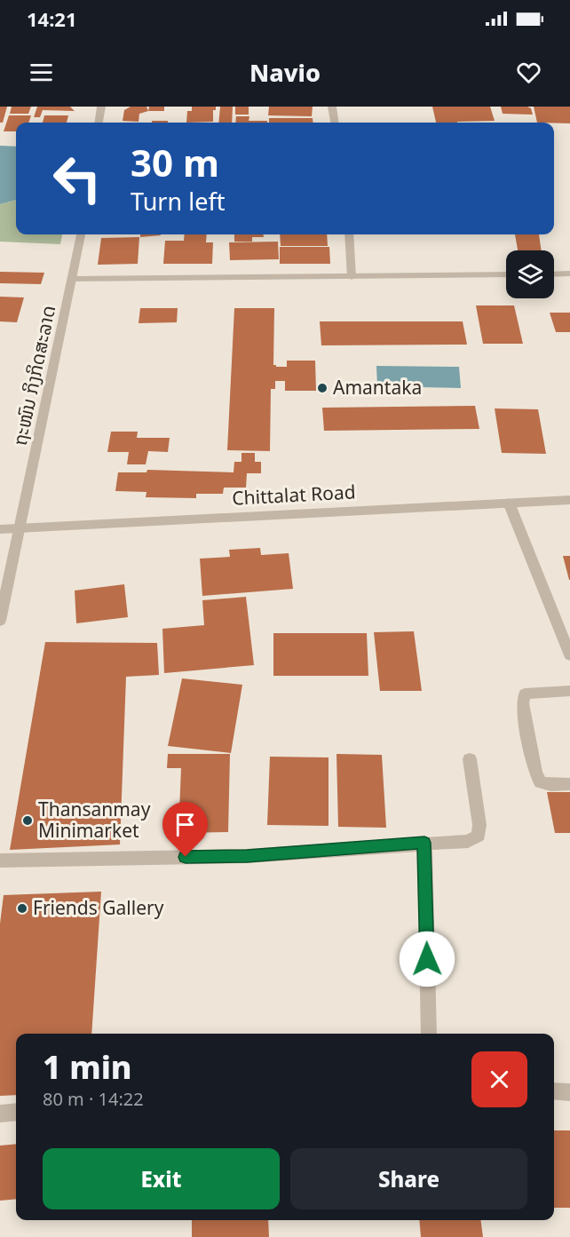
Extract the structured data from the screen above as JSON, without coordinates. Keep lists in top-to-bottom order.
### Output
{
  "streets": {
    "street": ["ຖະໜົນ ກິງກິດສະລາດ", "Chittalat Road"]
  },
  "crossings": [
    ["ຖະໜົນ ກິງກິດສະລາດ", "Chittalat Road"]
  ],
  "places": ["Amantaka", "Thansanmay Minimarket", "Friends Gallery"],
  "page": {
    "status": "14:21",
    "header": "Navio",
    "turn": ["30 m", "Turn left"],
    "heading": ["1 min", "80 m · 14:22"],
    "buttons": ["Exit", "Share"]
  }
}
